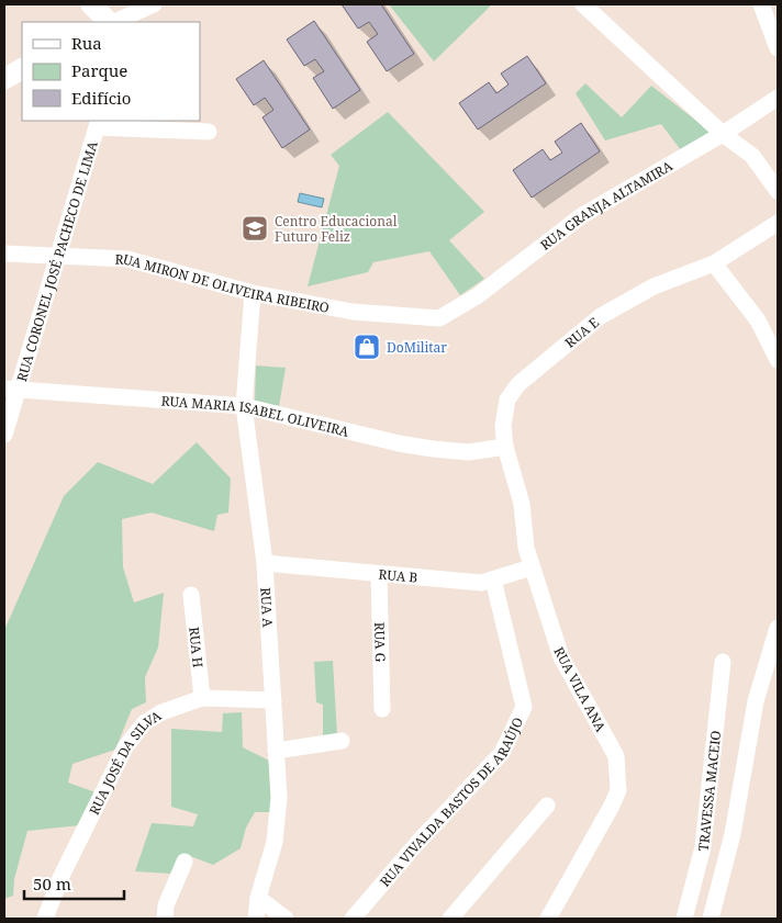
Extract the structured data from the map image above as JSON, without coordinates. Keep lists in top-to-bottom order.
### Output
{
  "streets": {
    "street": [
      "RUA GRANJA ALTAMIRA",
      "RUA CORONEL JOSÉ PACHECO DE LIMA",
      "RUA MIRON DE OLIVEIRA RIBEIRO",
      "RUA E",
      "RUA MARIA ISABEL OLIVEIRA",
      "RUA B",
      "RUA A",
      "RUA G",
      "RUA H",
      "RUA VILA ANA",
      "RUA JOSÉ DA SILVA",
      "TRAVESSA MACEIO",
      "RUA VIVALDA BASTOS DE ARAÚJO"
    ]
  },
  "crossings": [
    ["RUA GRANJA ALTAMIRA", "RUA MIRON DE OLIVEIRA RIBEIRO"],
    ["RUA CORONEL JOSÉ PACHECO DE LIMA", "RUA MIRON DE OLIVEIRA RIBEIRO"],
    ["RUA CORONEL JOSÉ PACHECO DE LIMA", "RUA MARIA ISABEL OLIVEIRA"],
    ["RUA MIRON DE OLIVEIRA RIBEIRO", "RUA A"],
    ["RUA E", "RUA MARIA ISABEL OLIVEIRA"],
    ["RUA E", "RUA VILA ANA"],
    ["RUA MARIA ISABEL OLIVEIRA", "RUA A"],
    ["RUA MARIA ISABEL OLIVEIRA", "RUA VILA ANA"],
    ["RUA B", "RUA A"],
    ["RUA B", "RUA G"],
    ["RUA B", "RUA VILA ANA"],
    ["RUA B", "RUA VIVALDA BASTOS DE ARAÚJO"],
    ["RUA A", "RUA JOSÉ DA SILVA"],
    ["RUA H", "RUA JOSÉ DA SILVA"]
  ],
  "places": {
    "school or university": ["Centro Educacional Futuro Feliz"],
    "shop": ["DoMilitar"]
  },
  "legend": ["Rua", "Parque", "Edifício"],
  "scale_bar": "50 m"
}
